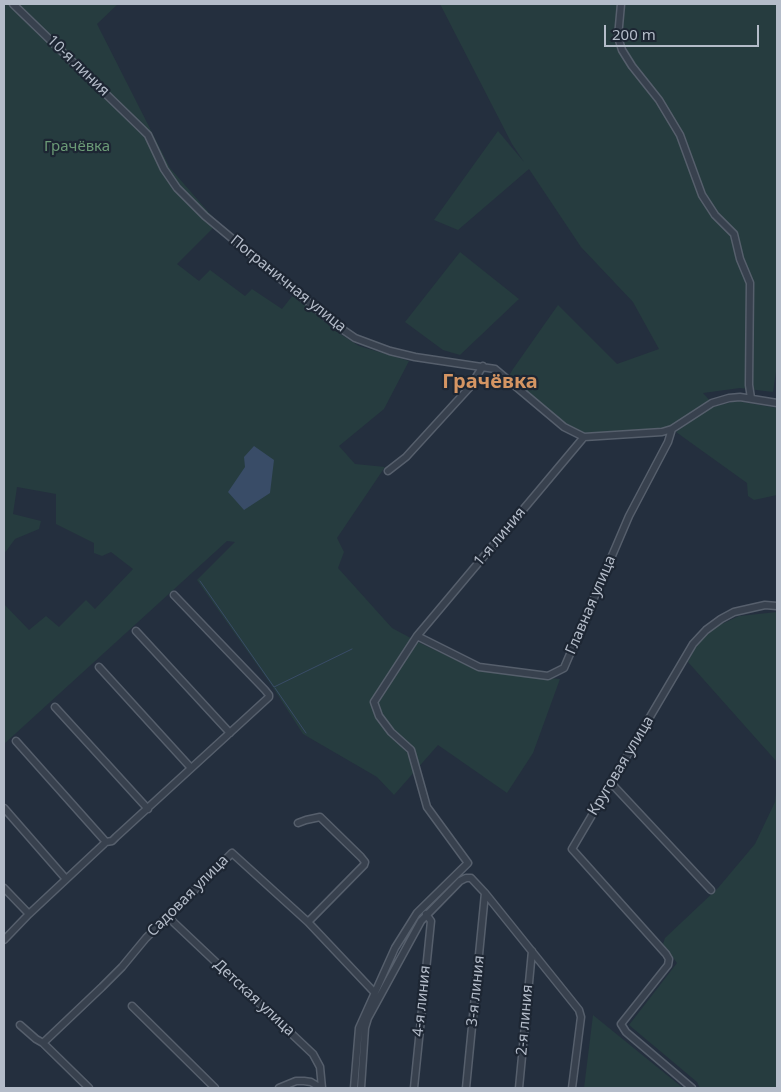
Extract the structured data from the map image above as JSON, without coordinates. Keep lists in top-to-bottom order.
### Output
{
  "streets": {
    "street": [
      "10-я линия",
      "Пограничная улица",
      "1-я линия",
      "Главная улица",
      "Круговая улица",
      "Садовая улица",
      "3-я линия",
      "Детская улица",
      "4-я линия",
      "2-я линия"
    ]
  },
  "crossings": [
    ["10-я линия", "Пограничная улица"],
    ["Пограничная улица", "1-я линия"],
    ["1-я линия", "Главная улица"],
    ["1-я линия", "Садовая улица"],
    ["Садовая улица", "Детская улица"]
  ],
  "districts": ["Грачёвка"],
  "parks": ["Грачёвка"],
  "scale_bar": "200 m"
}
